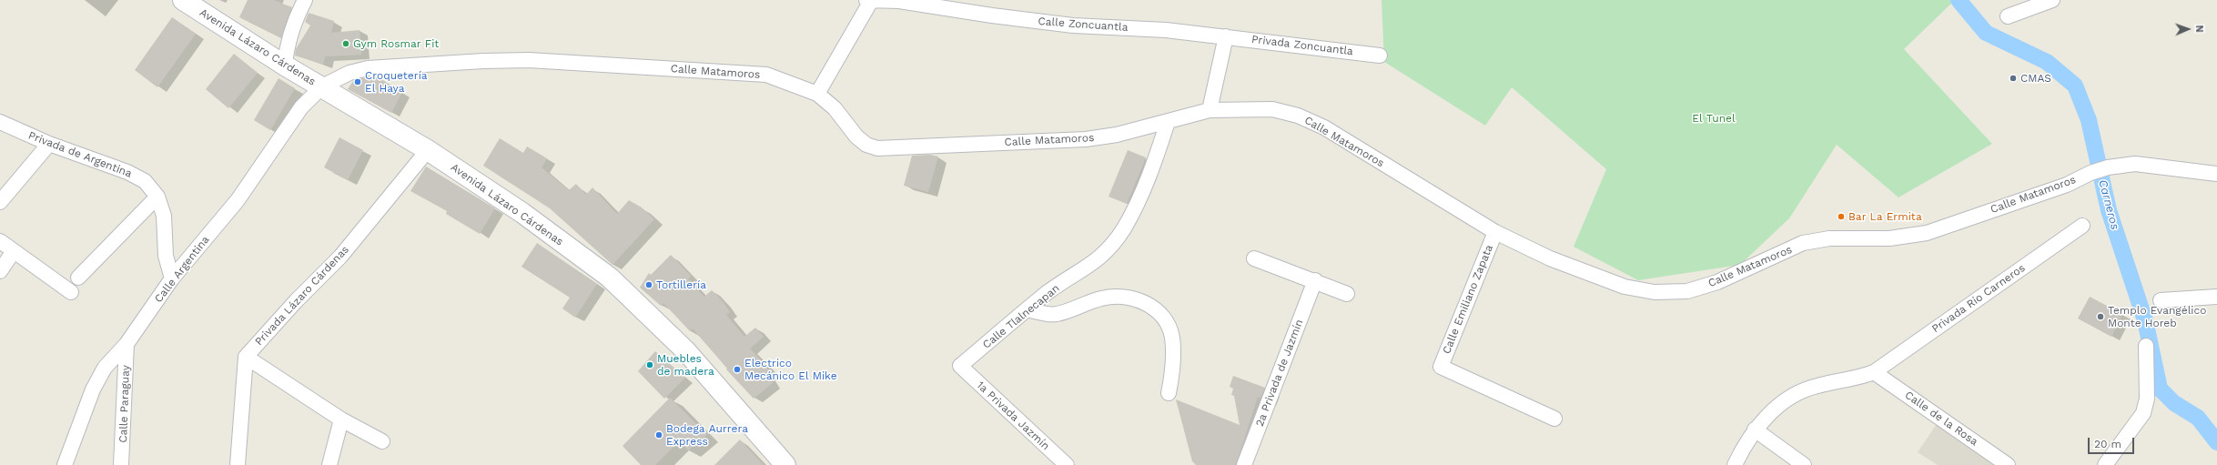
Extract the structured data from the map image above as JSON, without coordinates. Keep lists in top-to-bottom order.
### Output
{
  "streets": {
    "main road": ["Avenida Lázaro Cárdenas"],
    "street": [
      "Calle Zoncuantla",
      "Privada Zoncuantla",
      "Calle Matamoros",
      "Privada de Argentina",
      "Calle Argentina",
      "Privada Lázaro Cárdenas",
      "Privada Río Carneros",
      "Calle Emiliano Zapata",
      "Calle Tlalnecapan",
      "2a Privada de Jazmín",
      "Calle Paraguay",
      "1a Privada Jazmín",
      "Calle de la Rosa"
    ]
  },
  "crossings": [
    ["Calle Zoncuantla", "Privada Zoncuantla"],
    ["Avenida Lázaro Cárdenas", "Calle Matamoros"],
    ["Avenida Lázaro Cárdenas", "Calle Argentina"],
    ["Avenida Lázaro Cárdenas", "Privada Lázaro Cárdenas"],
    ["Calle Matamoros", "Calle Argentina"],
    ["Calle Matamoros", "Calle Emiliano Zapata"],
    ["Calle Matamoros", "Calle Tlalnecapan"],
    ["Privada de Argentina", "Calle Argentina"],
    ["Calle Argentina", "Calle Paraguay"],
    ["Privada Río Carneros", "Calle de la Rosa"],
    ["Calle Tlalnecapan", "1a Privada Jazmín"]
  ],
  "water": ["Carneros"],
  "parks": ["El Tunel"],
  "places": [
    "Gym Rosmar Fit",
    "CMAS",
    "Croquetería El Haya",
    "Bar La Ermita",
    "Tortillería",
    "Templo Evangélico Monte Horeb",
    "Muebles de madera",
    "Electrico Mecánico El Mike",
    "Bodega Aurrera Express"
  ],
  "scale_bar": "20 m",
  "north": "right"
}
